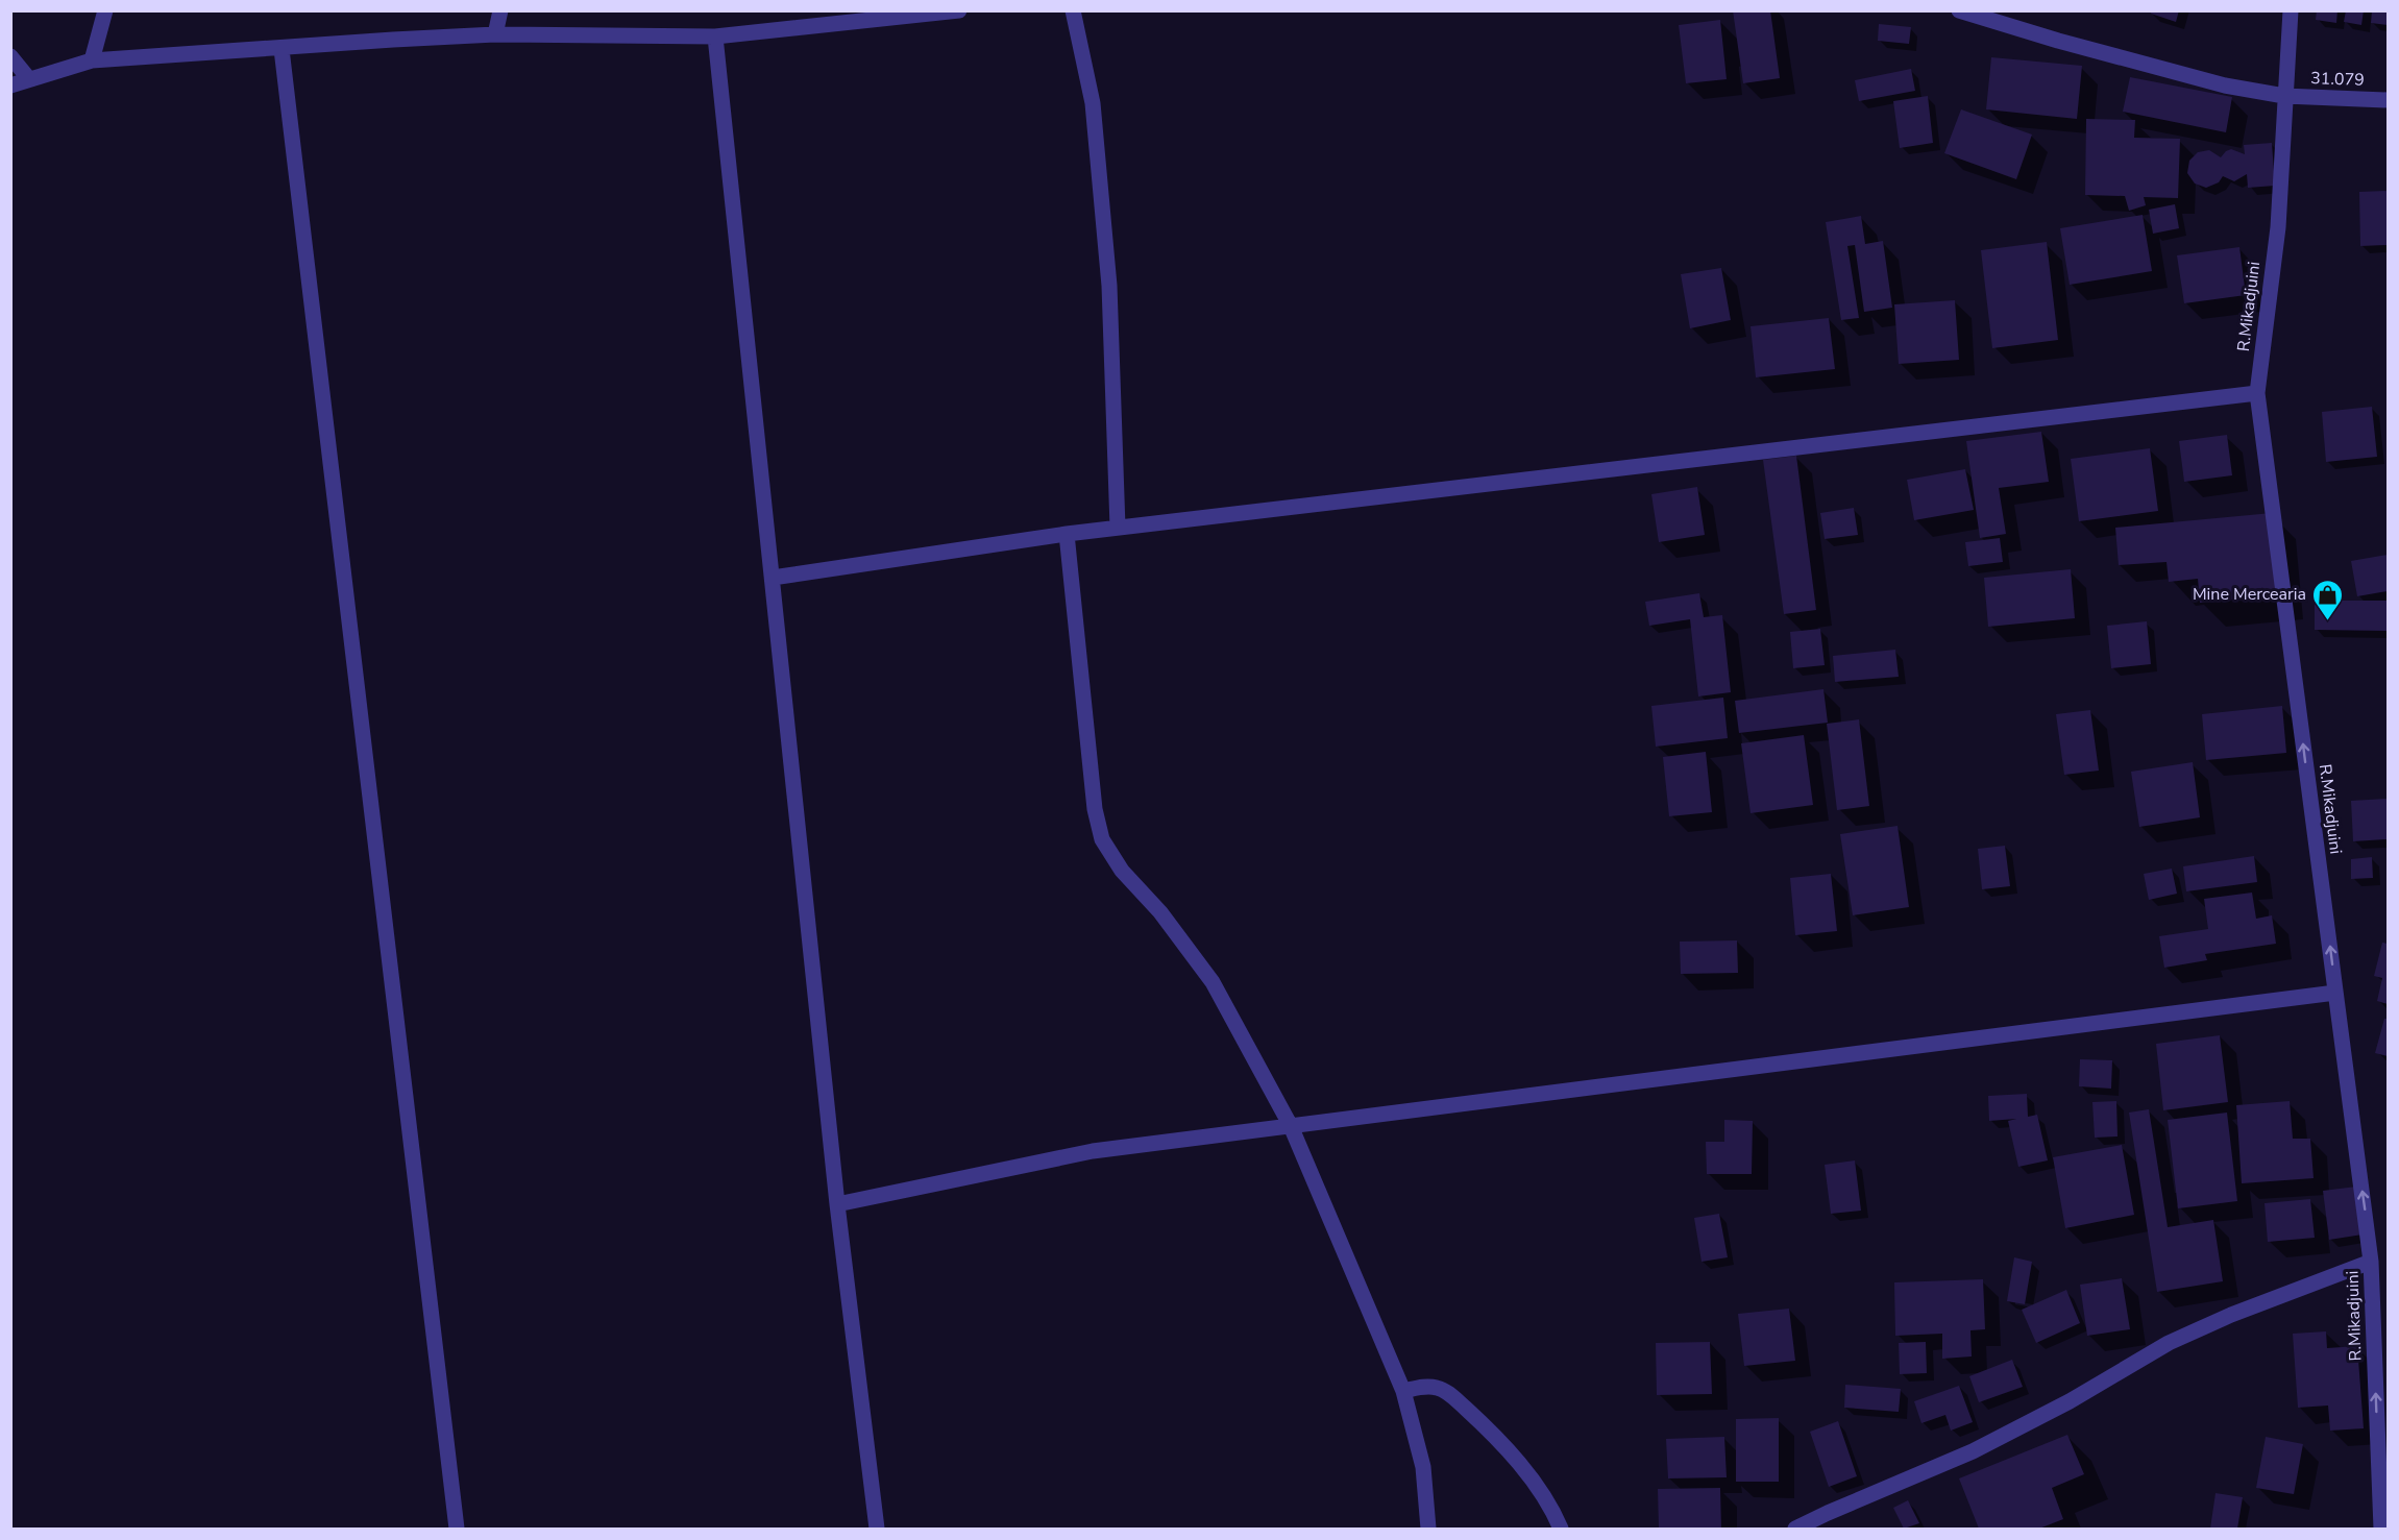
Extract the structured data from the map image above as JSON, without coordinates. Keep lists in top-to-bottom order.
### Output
{
  "streets": {
    "street": ["31.079", "R.Mikadjuini"]
  },
  "crossings": [
    ["31.079", "R.Mikadjuini"]
  ],
  "one_way": ["R.Mikadjuini"],
  "places": {
    "shop": ["Mine Mercearia"]
  }
}
